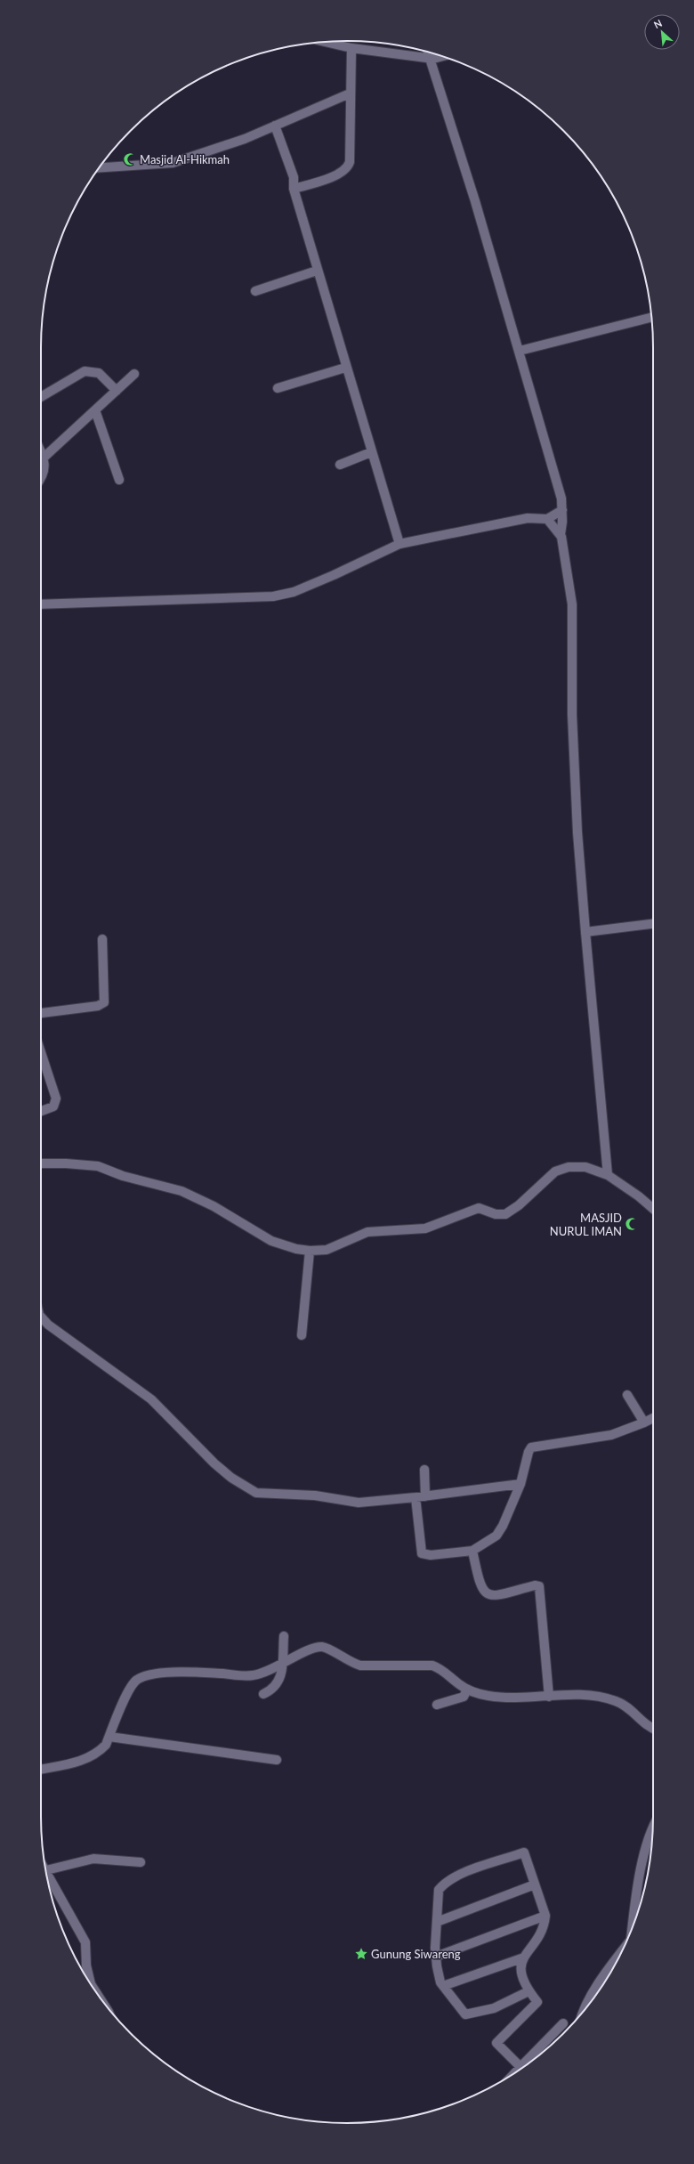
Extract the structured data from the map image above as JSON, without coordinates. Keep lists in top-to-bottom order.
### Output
{
  "places": {
    "mosque": ["Masjid Al-Hikmah", "MASJID NURUL IMAN"],
    "place": ["Gunung Siwareng"]
  },
  "north": "top left"
}
